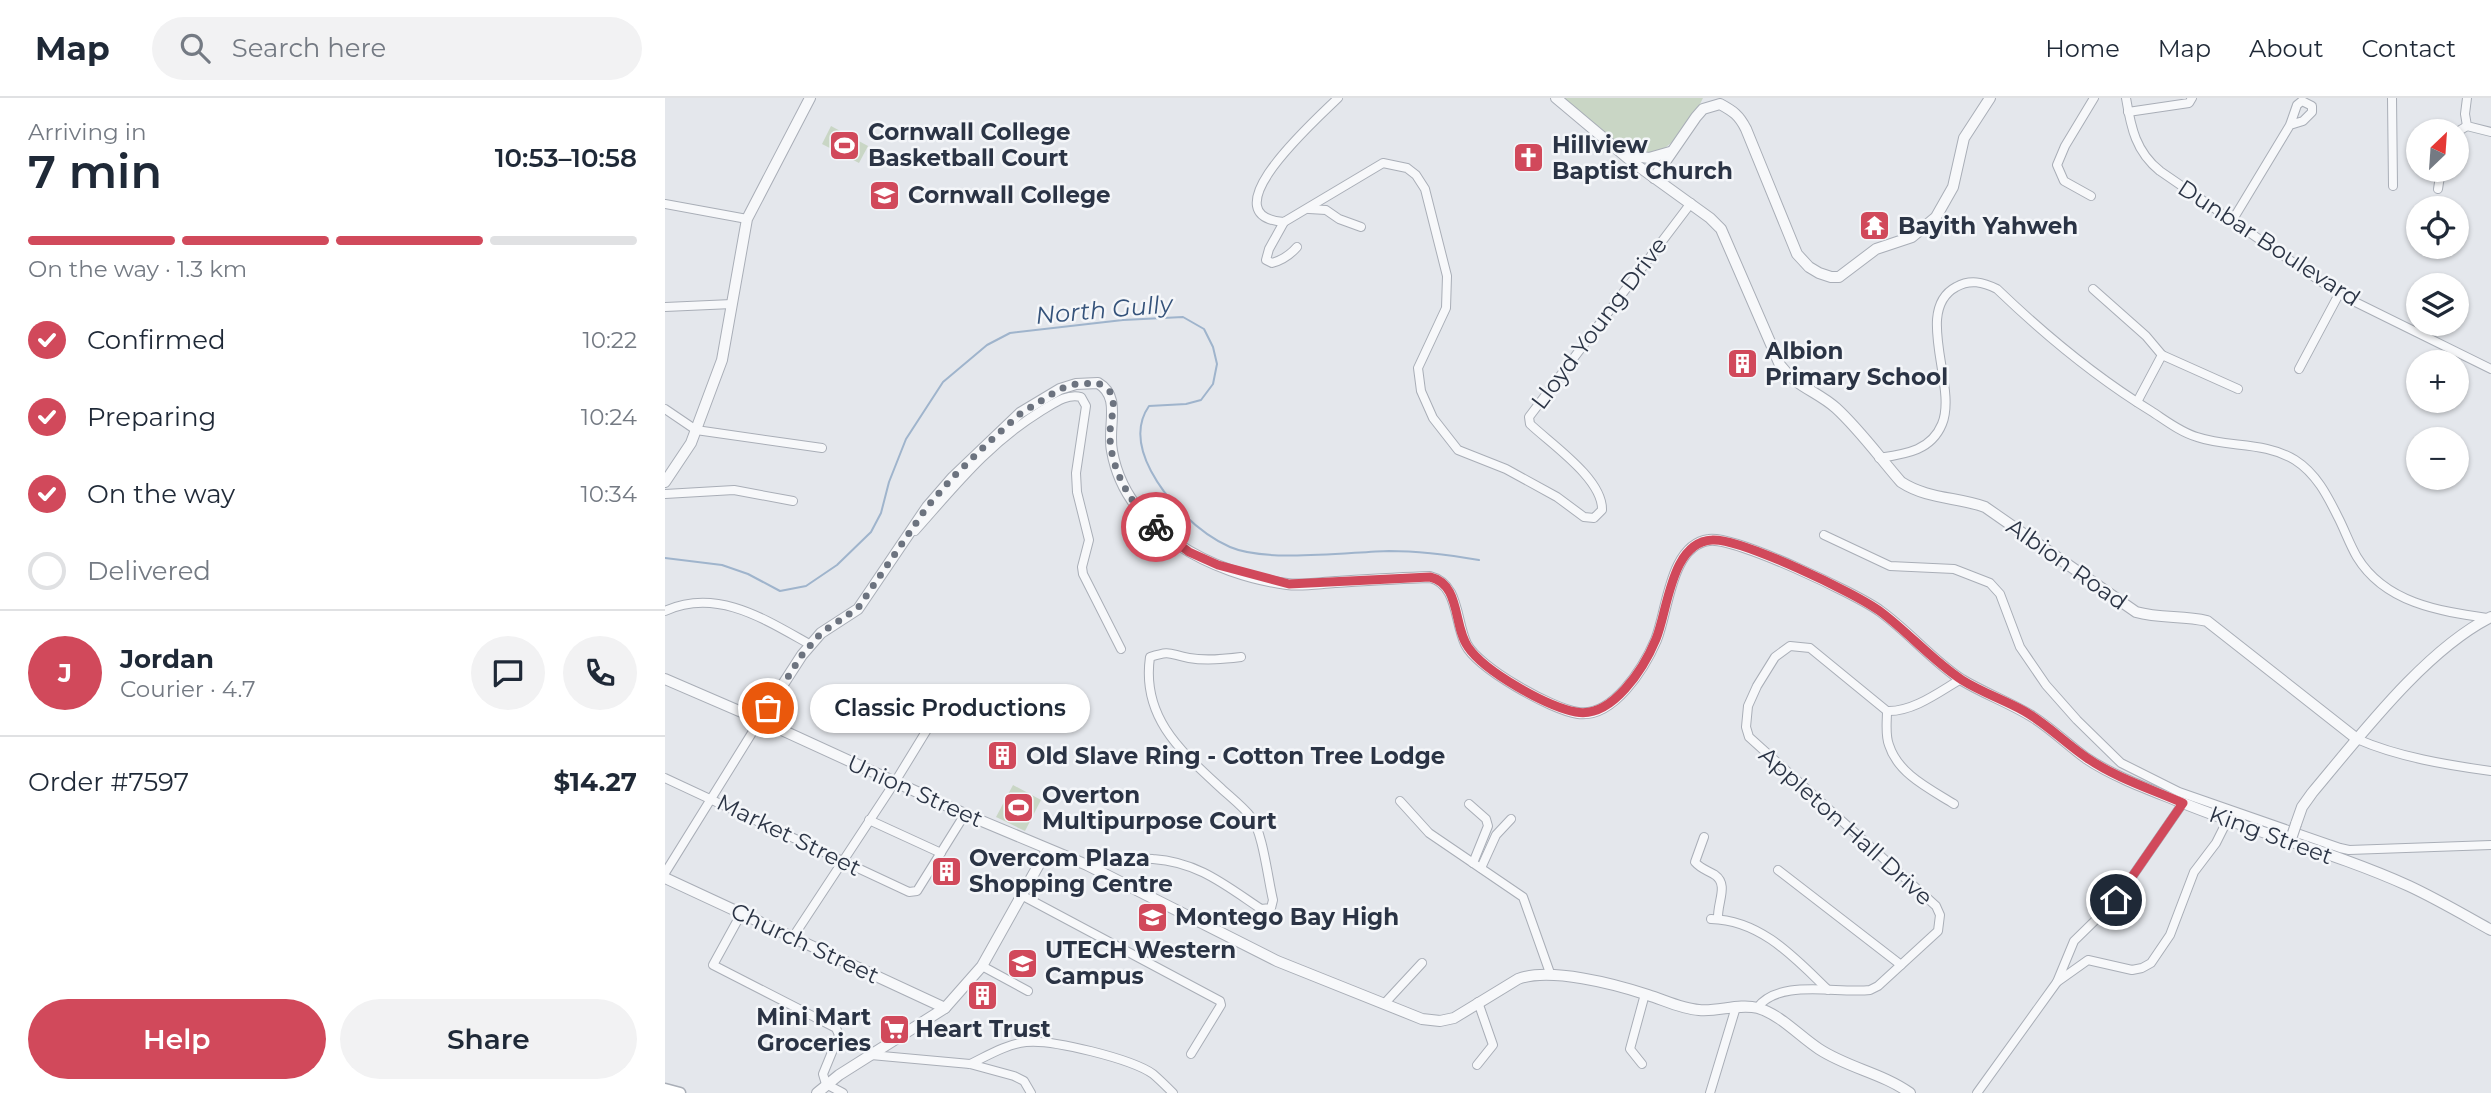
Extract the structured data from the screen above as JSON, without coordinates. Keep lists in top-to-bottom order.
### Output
{
  "streets": {
    "street": [
      "Dunbar Boulevard",
      "Lloyd Young Drive",
      "Albion Road",
      "Union Street",
      "Appleton Hall Drive",
      "Market Street",
      "King Street",
      "Church Street"
    ]
  },
  "crossings": [
    ["Lloyd Young Drive", "Albion Road"],
    ["Union Street", "King Street"],
    ["Market Street", "King Street"],
    ["King Street", "Church Street"]
  ],
  "water": ["North Gully"],
  "places": {
    "sports": ["Cornwall College Basketball Court", "Overton Multipurpose Court"],
    "church": ["Hillview Baptist Church"],
    "school or university": ["Cornwall College", "Montego Bay High", "UTECH Western Campus"],
    "temple": ["Bayith Yahweh"],
    "building": [
      "Albion Primary School",
      "Old Slave Ring - Cotton Tree Lodge",
      "Overcom Plaza Shopping Centre",
      "Heart Trust"
    ],
    "other": ["Classic Productions"],
    "supermarket": ["Mini Mart Groceries"]
  },
  "north": "top right",
  "page": {
    "header": "Map",
    "search": "Search here",
    "nav": [
      "Home",
      "Map",
      "About",
      "Contact"
    ],
    "heading": ["7 min", "Arriving in", "10:53–10:58"],
    "panel": [
      "Jordan",
      "Courier · 4.7",
      "Order #7597",
      "$14.27"
    ],
    "map_buttons": ["+", "−"],
    "bar": "On the way · 1.3 km",
    "list": [
      ["Confirmed", "10:22"],
      ["Preparing", "10:24"],
      ["On the way", "10:34"],
      "Delivered"
    ],
    "round": "J",
    "bubble": "Classic Productions",
    "buttons": ["Help", "Share"]
  }
}
